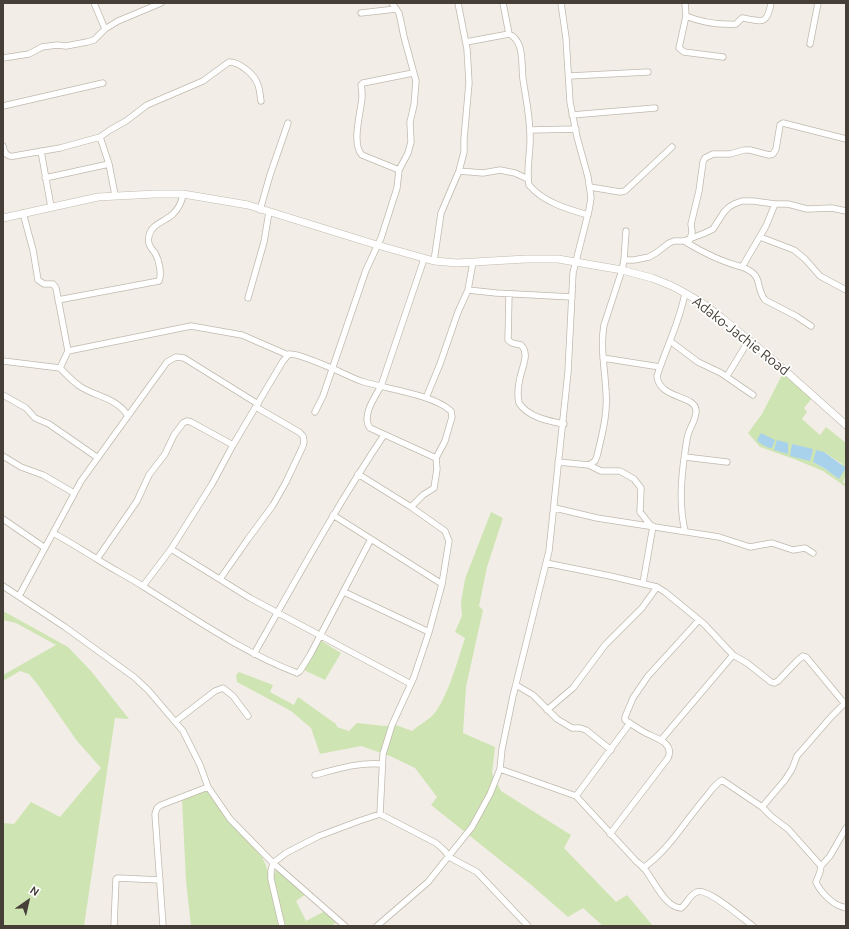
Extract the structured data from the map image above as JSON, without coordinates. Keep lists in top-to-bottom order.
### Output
{
  "streets": {
    "street": ["Adako-Jachie Road"]
  },
  "north": "top right"
}
